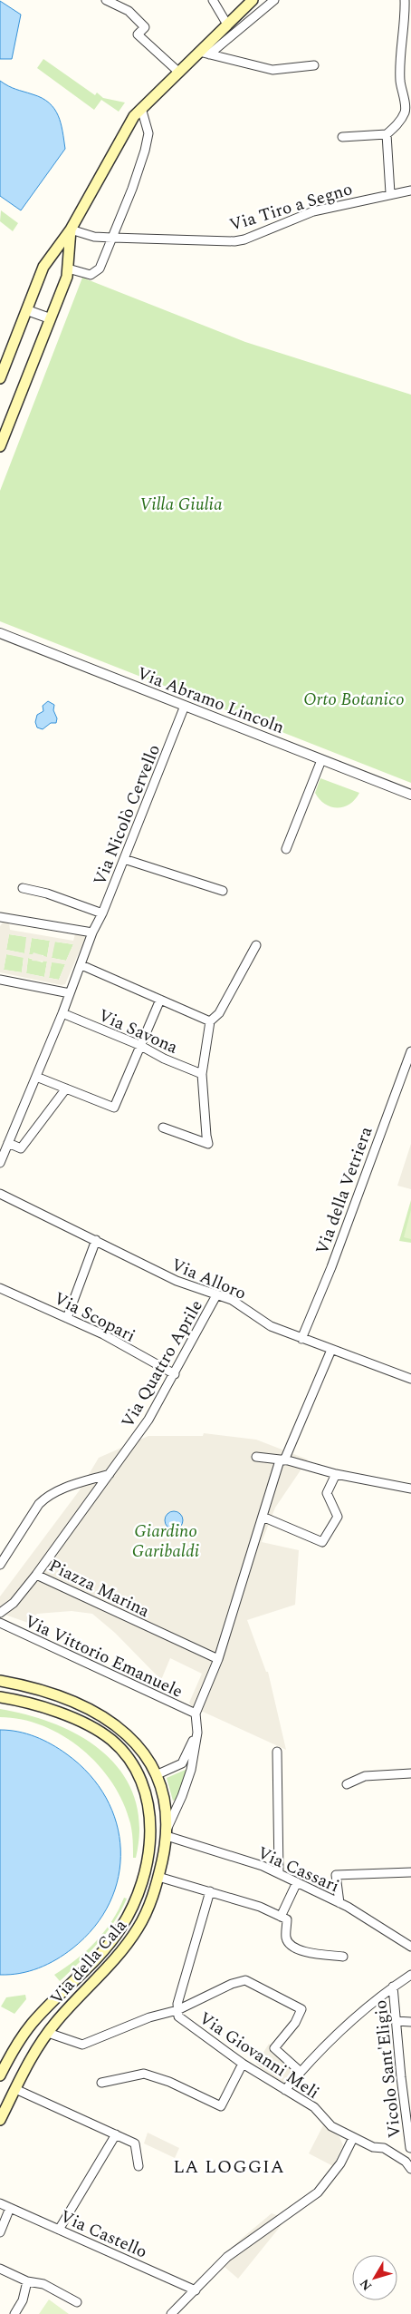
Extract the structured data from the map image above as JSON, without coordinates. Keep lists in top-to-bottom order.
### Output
{
  "streets": {
    "main road": ["Via della Cala"],
    "street": [
      "Via Tiro a Segno",
      "Via Abramo Lincoln",
      "Via Nicolò Cervello",
      "Via Savona",
      "Via della Vetriera",
      "Via Alloro",
      "Via Scopari",
      "Via Quattro Aprile",
      "Piazza Marina",
      "Via Vittorio Emanuele",
      "Via Cassari",
      "Via Giovanni Meli",
      "Vicolo Sant'Eligio",
      "Via Castello"
    ]
  },
  "crossings": [
    ["Via Abramo Lincoln", "Via Nicolò Cervello"],
    ["Via Nicolò Cervello", "Via Savona"],
    ["Via della Vetriera", "Via Alloro"],
    ["Via Alloro", "Via Quattro Aprile"],
    ["Via Scopari", "Via Quattro Aprile"],
    ["Via Quattro Aprile", "Piazza Marina"],
    ["Via Cassari", "Via della Cala"]
  ],
  "districts": ["LA LOGGIA"],
  "parks": ["Villa Giulia", "Orto Botanico", "Giardino Garibaldi"],
  "north": "bottom left"
}
